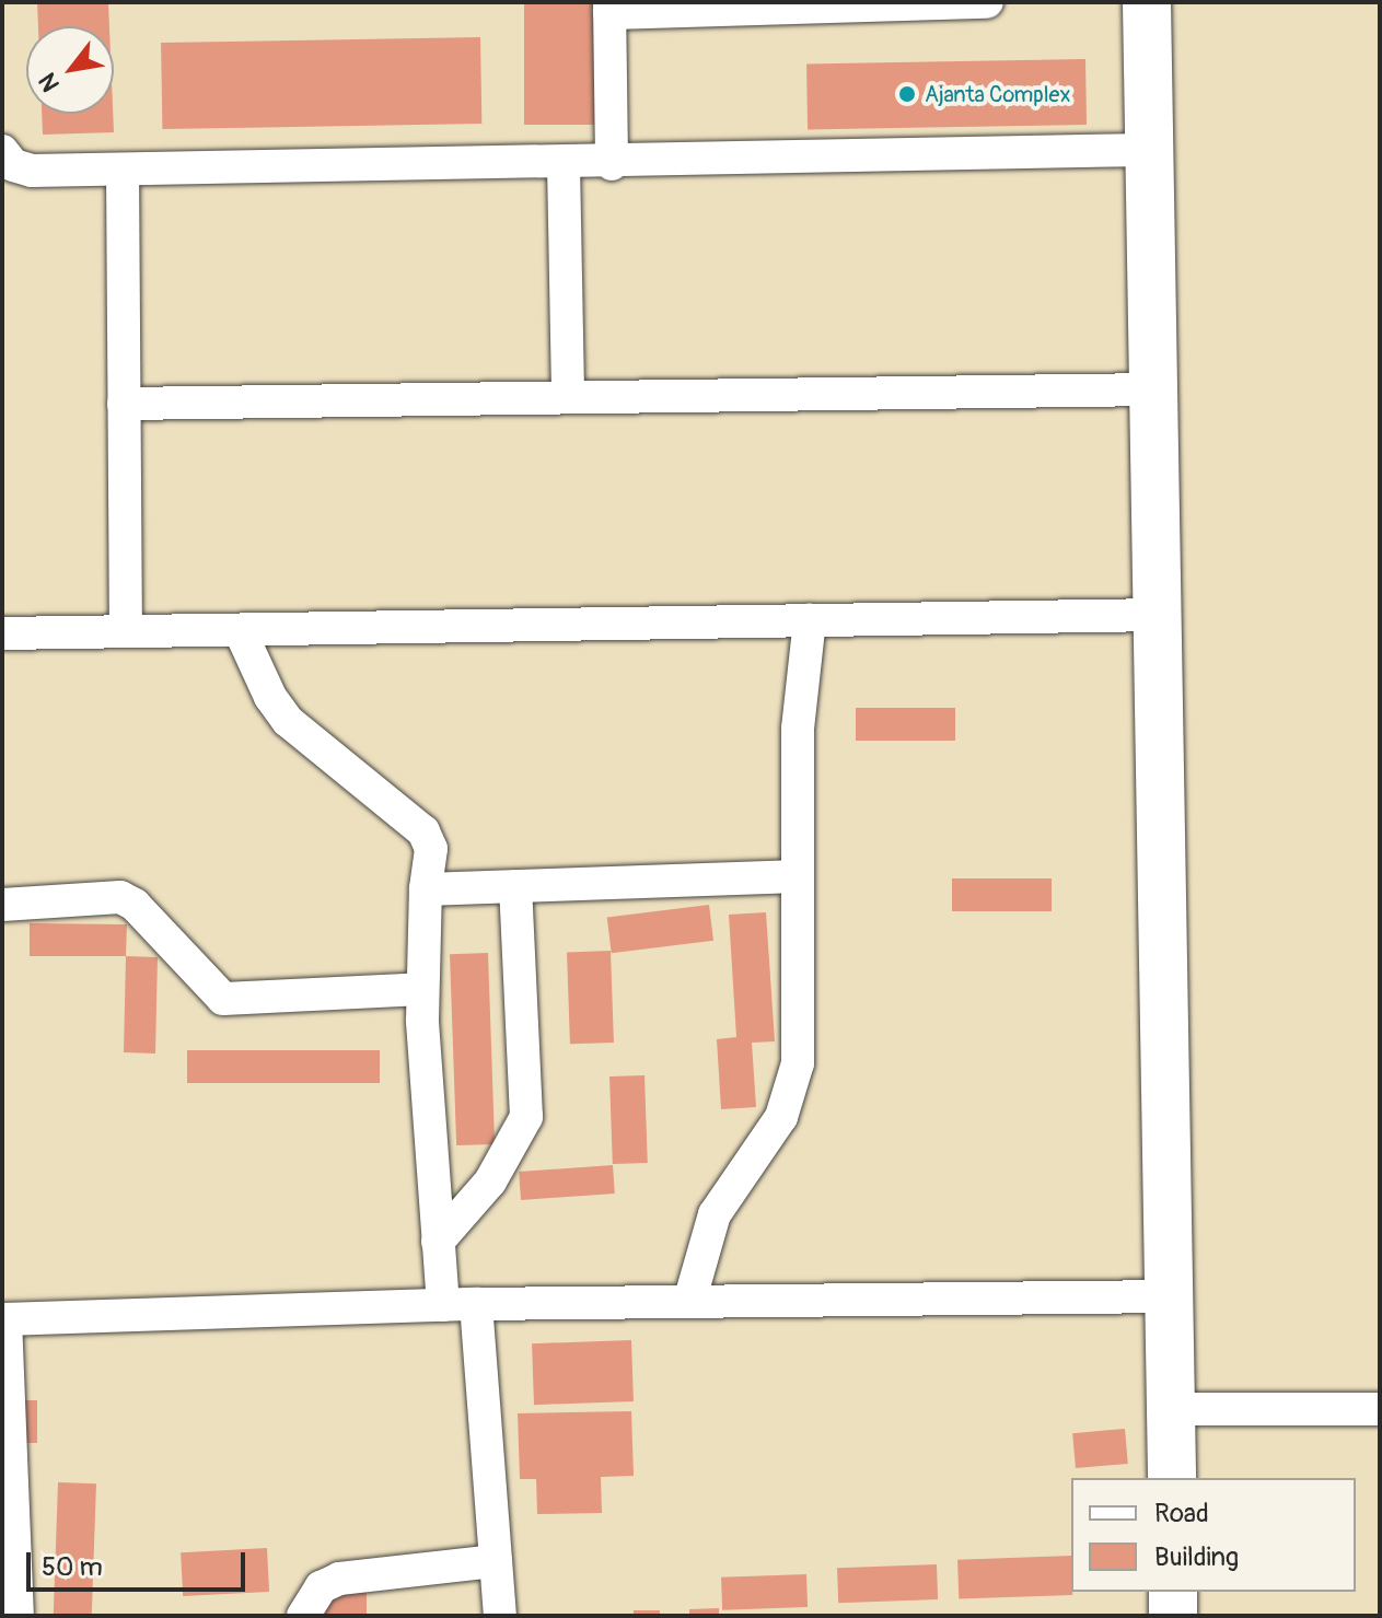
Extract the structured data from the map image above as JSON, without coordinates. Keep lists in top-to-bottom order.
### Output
{
  "places": ["Ajanta Complex"],
  "legend": ["Road", "Building"],
  "scale_bar": "50 m",
  "north": "bottom left"
}
